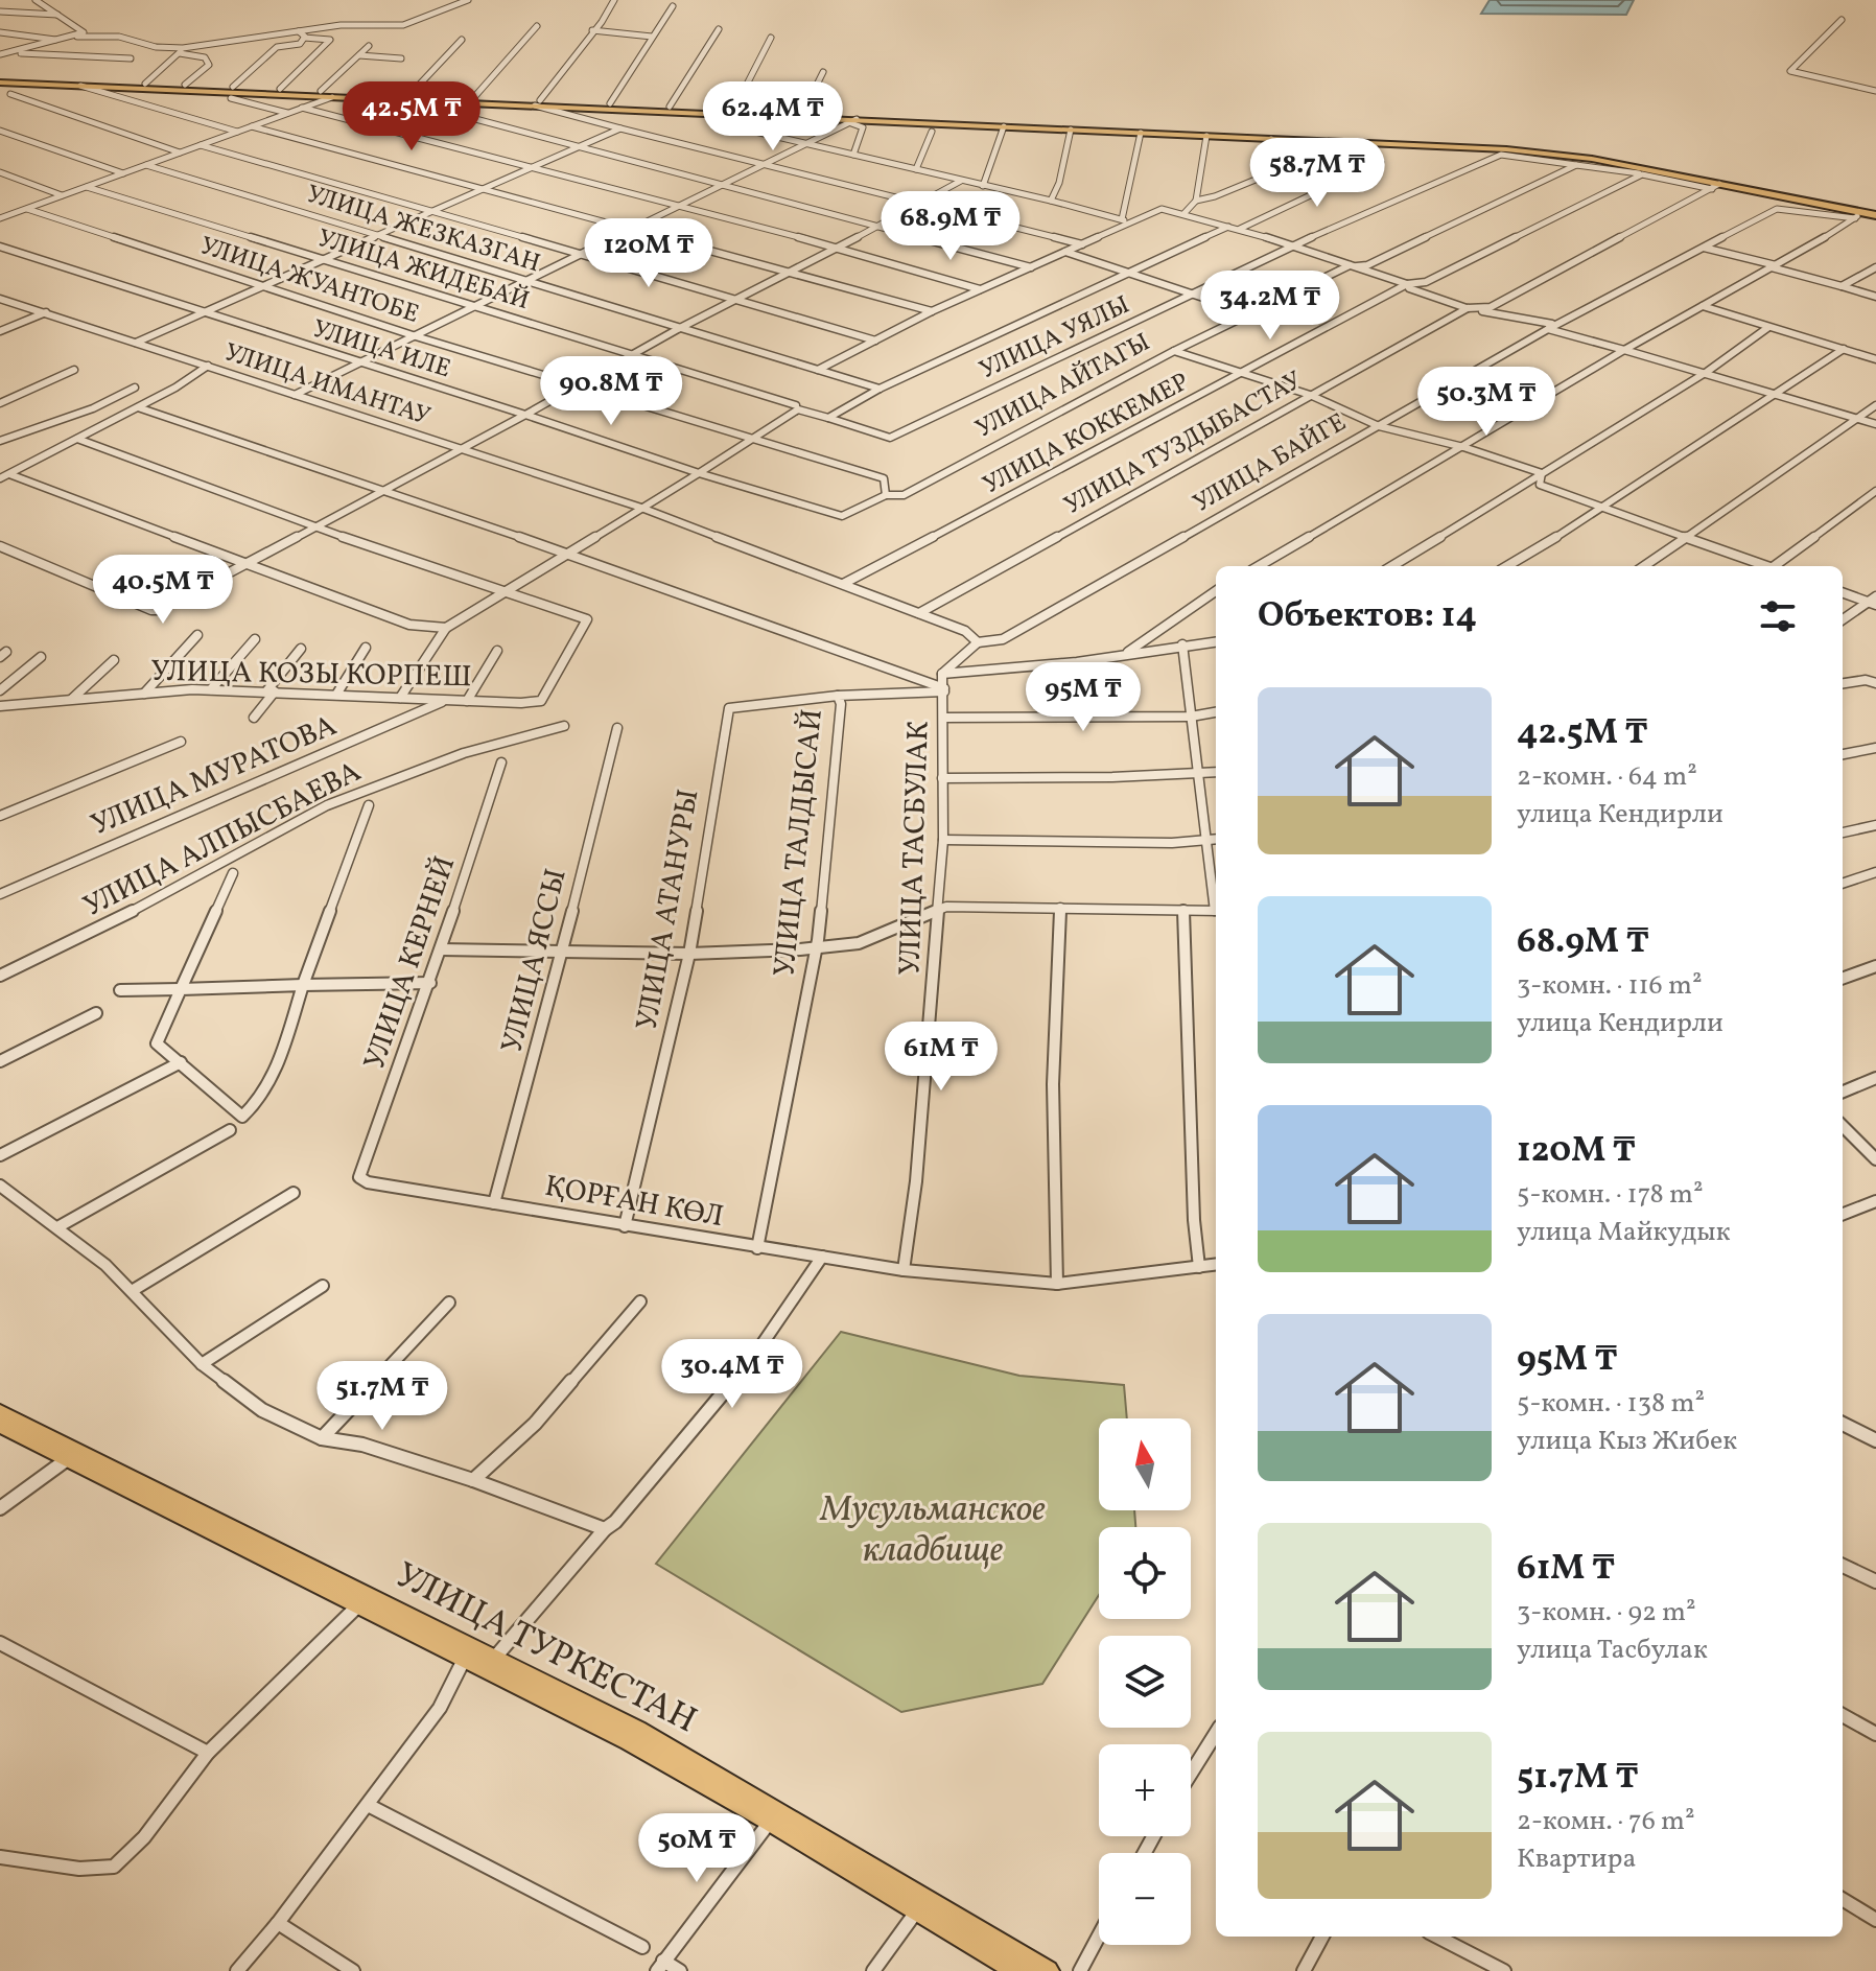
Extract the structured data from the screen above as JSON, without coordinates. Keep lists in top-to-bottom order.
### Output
{
  "streets": {
    "main road": ["УЛИЦА ТУРКЕСТАН"],
    "street": [
      "УЛИЦА ЖЕЗКАЗГАН",
      "УЛИЦА ЖИДЕБАЙ",
      "УЛИЦА ЖУАНТОБЕ",
      "УЛИЦА УЯЛЫ",
      "УЛИЦА ИЛЕ",
      "УЛИЦА ИМАНТАУ",
      "УЛИЦА АЙТАГЫ",
      "УЛИЦА КОККЕМЕР",
      "УЛИЦА ТУЗДЫБАСТАУ",
      "УЛИЦА БАЙГЕ",
      "УЛИЦА КОЗЫ КОРПЕШ",
      "УЛИЦА МУРАТОВА",
      "УЛИЦА АЛПЫСБАЕВА",
      "УЛИЦА ТАЛДЫСАЙ",
      "УЛИЦА ТАСБУЛАК",
      "УЛИЦА АТАНУРЫ",
      "УЛИЦА ЯССЫ",
      "УЛИЦА КЕРНЕЙ",
      "ҚОРҒАН КӨЛ"
    ]
  },
  "crossings": [
    ["УЛИЦА УЯЛЫ", "УЛИЦА АЙТАГЫ"],
    ["УЛИЦА УЯЛЫ", "УЛИЦА КОККЕМЕР"],
    ["УЛИЦА ИЛЕ", "УЛИЦА АЙТАГЫ"],
    ["УЛИЦА ИМАНТАУ", "УЛИЦА КОККЕМЕР"],
    ["УЛИЦА ИМАНТАУ", "УЛИЦА ТУЗДЫБАСТАУ"],
    ["УЛИЦА ИМАНТАУ", "УЛИЦА БАЙГЕ"],
    ["УЛИЦА КОЗЫ КОРПЕШ", "УЛИЦА МУРАТОВА"],
    ["УЛИЦА ТАЛДЫСАЙ", "УЛИЦА ТАСБУЛАК"],
    ["УЛИЦА ТАЛДЫСАЙ", "УЛИЦА АТАНУРЫ"],
    ["УЛИЦА ТАЛДЫСАЙ", "ҚОРҒАН КӨЛ"],
    ["УЛИЦА ТАСБУЛАК", "ҚОРҒАН КӨЛ"],
    ["УЛИЦА АТАНУРЫ", "ҚОРҒАН КӨЛ"],
    ["УЛИЦА ЯССЫ", "ҚОРҒАН КӨЛ"],
    ["УЛИЦА КЕРНЕЙ", "ҚОРҒАН КӨЛ"]
  ],
  "parks": ["Мусульманское кладбище"],
  "north": "top",
  "page": {
    "price": [
      "42.5M ₸",
      "62.4M ₸",
      "58.7M ₸",
      "68.9M ₸",
      "120M ₸",
      "34.2M ₸",
      "90.8M ₸",
      "50.3M ₸",
      "40.5M ₸",
      "95M ₸",
      "61M ₸",
      "30.4M ₸",
      "51.7M ₸",
      "50M ₸"
    ],
    "heading": "Объектов: 14",
    "list": [
      {
        "name": "42.5M ₸",
        "note": "2-комн. · 64 m² · улица Кендирли"
      },
      {
        "name": "68.9M ₸",
        "note": "3-комн. · 116 m² · улица Кендирли"
      },
      {
        "name": "120M ₸",
        "note": "5-комн. · 178 m² · улица Майкудык"
      },
      {
        "name": "95M ₸",
        "note": "5-комн. · 138 m² · улица Кыз Жибек"
      },
      {
        "name": "61M ₸",
        "note": "3-комн. · 92 m² · улица Тасбулак"
      },
      {
        "name": "51.7M ₸",
        "note": "2-комн. · 76 m² · Квартира"
      }
    ],
    "map_buttons": ["+", "−"]
  }
}
